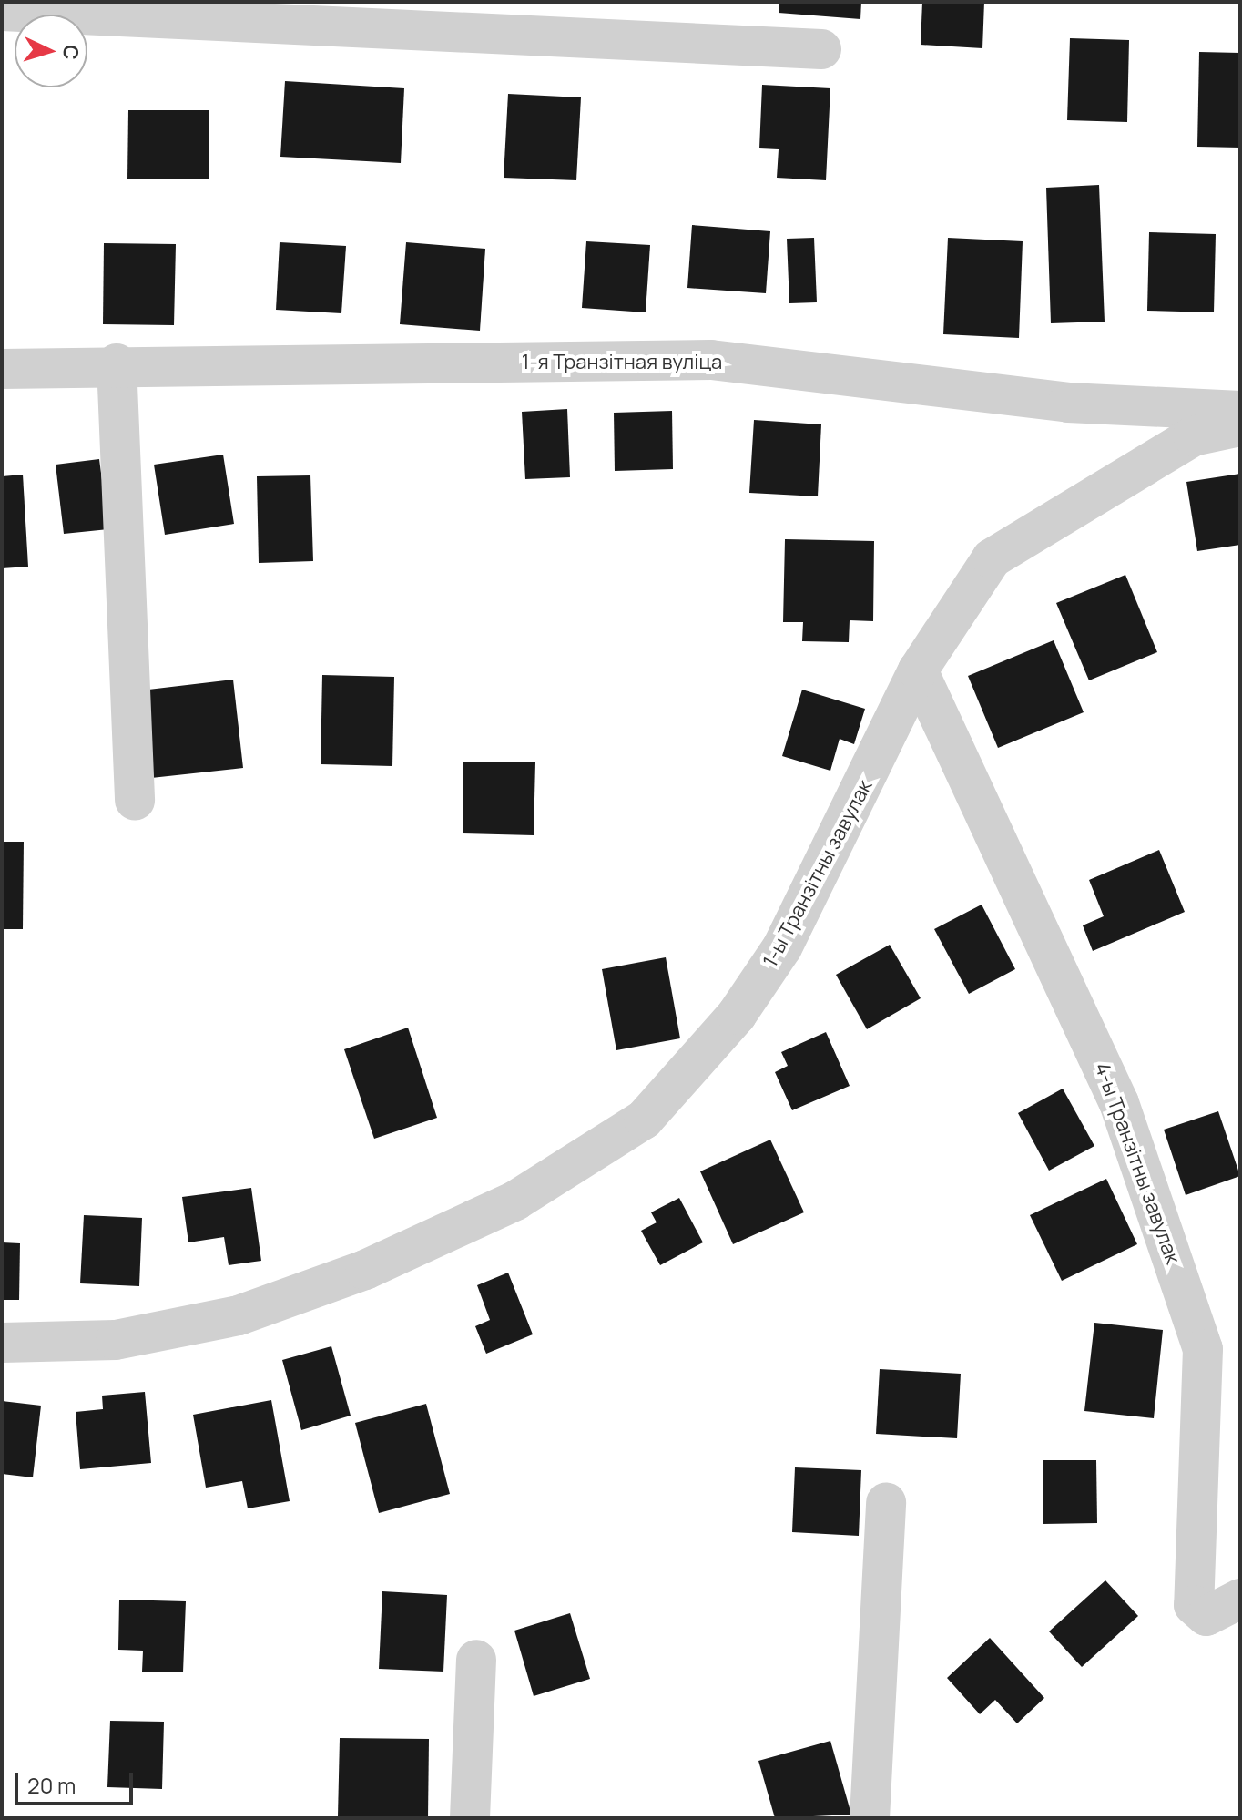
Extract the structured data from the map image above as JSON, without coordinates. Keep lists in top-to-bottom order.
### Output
{
  "streets": {
    "street": ["1-я Транзітная вуліца", "1-ы Транзітны завулак", "4-ы Транзітны завулак"]
  },
  "crossings": [
    ["1-ы Транзітны завулак", "4-ы Транзітны завулак"]
  ],
  "scale_bar": "20 m",
  "north": "right"
}
